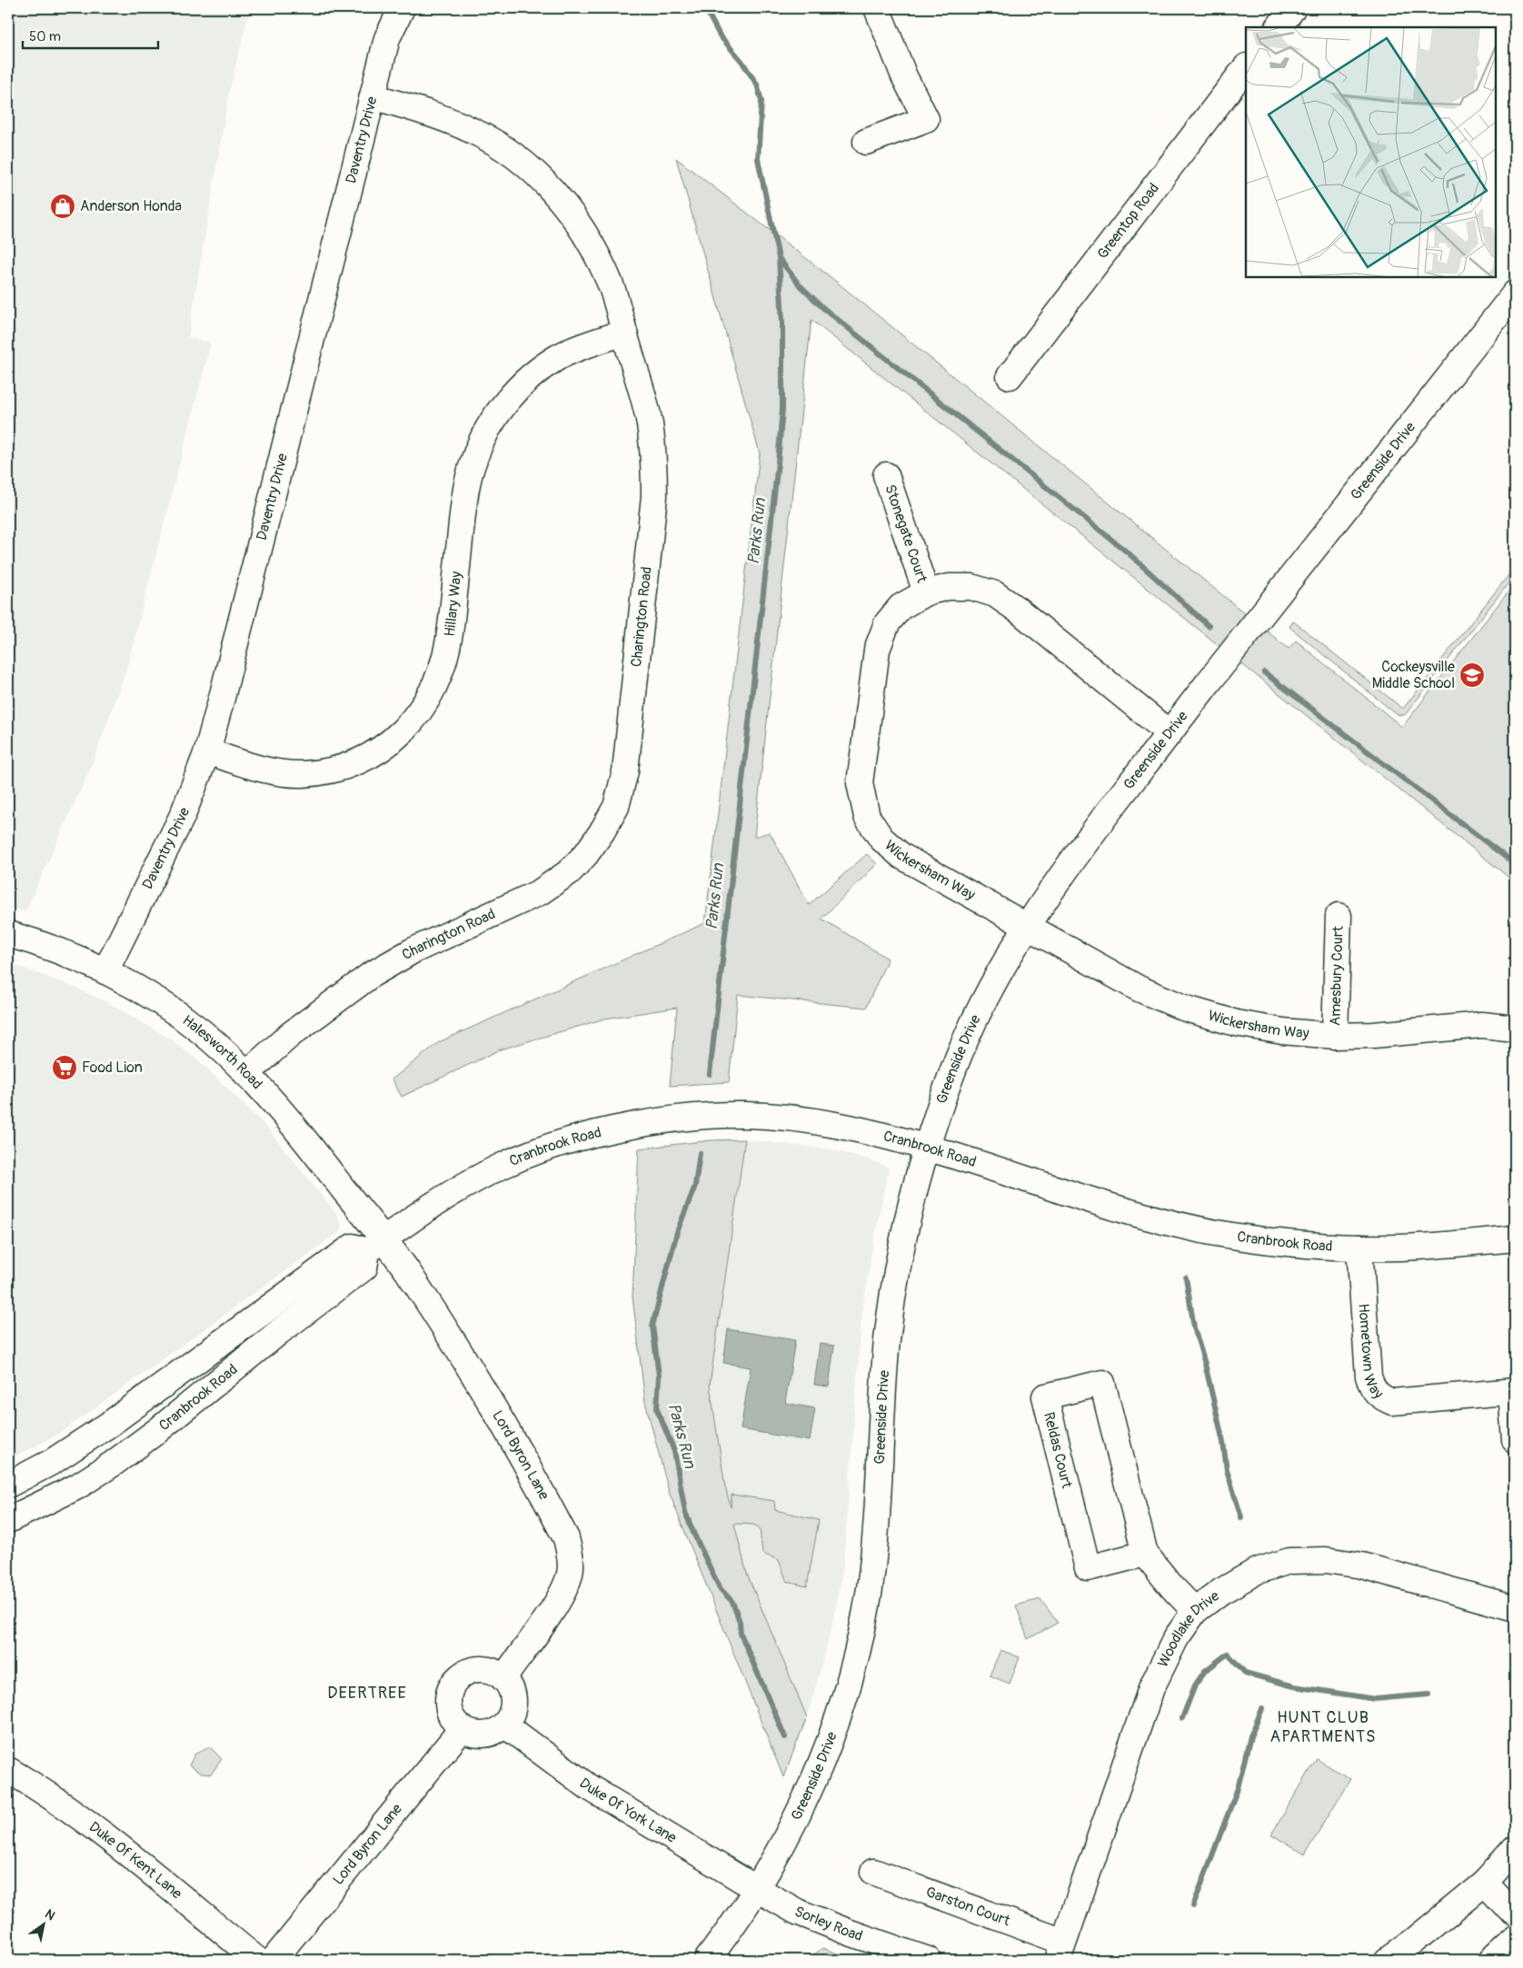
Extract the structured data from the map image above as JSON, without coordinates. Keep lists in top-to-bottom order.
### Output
{
  "streets": {
    "street": [
      "Daventry Drive",
      "Greentop Road",
      "Greenside Drive",
      "Stonegate Court",
      "Hillary Way",
      "Charington Road",
      "Wickersham Way",
      "Amesbury Court",
      "Halesworth Road",
      "Cranbrook Road",
      "Hometown Way",
      "Reldas Court",
      "Lord Byron Lane",
      "Woodlake Drive",
      "Duke Of York Lane",
      "Duke Of Kent Lane",
      "Garston Court",
      "Sorley Road"
    ]
  },
  "crossings": [
    ["Daventry Drive", "Hillary Way"],
    ["Daventry Drive", "Charington Road"],
    ["Daventry Drive", "Halesworth Road"],
    ["Greenside Drive", "Wickersham Way"],
    ["Greenside Drive", "Cranbrook Road"],
    ["Greenside Drive", "Duke Of York Lane"],
    ["Greenside Drive", "Sorley Road"],
    ["Stonegate Court", "Wickersham Way"],
    ["Hillary Way", "Charington Road"],
    ["Charington Road", "Halesworth Road"],
    ["Wickersham Way", "Amesbury Court"],
    ["Halesworth Road", "Cranbrook Road"],
    ["Halesworth Road", "Lord Byron Lane"],
    ["Cranbrook Road", "Hometown Way"],
    ["Cranbrook Road", "Lord Byron Lane"],
    ["Reldas Court", "Woodlake Drive"],
    ["Lord Byron Lane", "Duke Of York Lane"],
    ["Woodlake Drive", "Garston Court"],
    ["Duke Of York Lane", "Sorley Road"]
  ],
  "districts": ["DEERTREE", "HUNT CLUB APARTMENTS"],
  "water": ["Parks Run"],
  "places": {
    "shop": ["Anderson Honda"],
    "school or university": ["Cockeysville Middle School"],
    "supermarket": ["Food Lion"]
  },
  "scale_bar": "50 m",
  "north": "top right"
}
